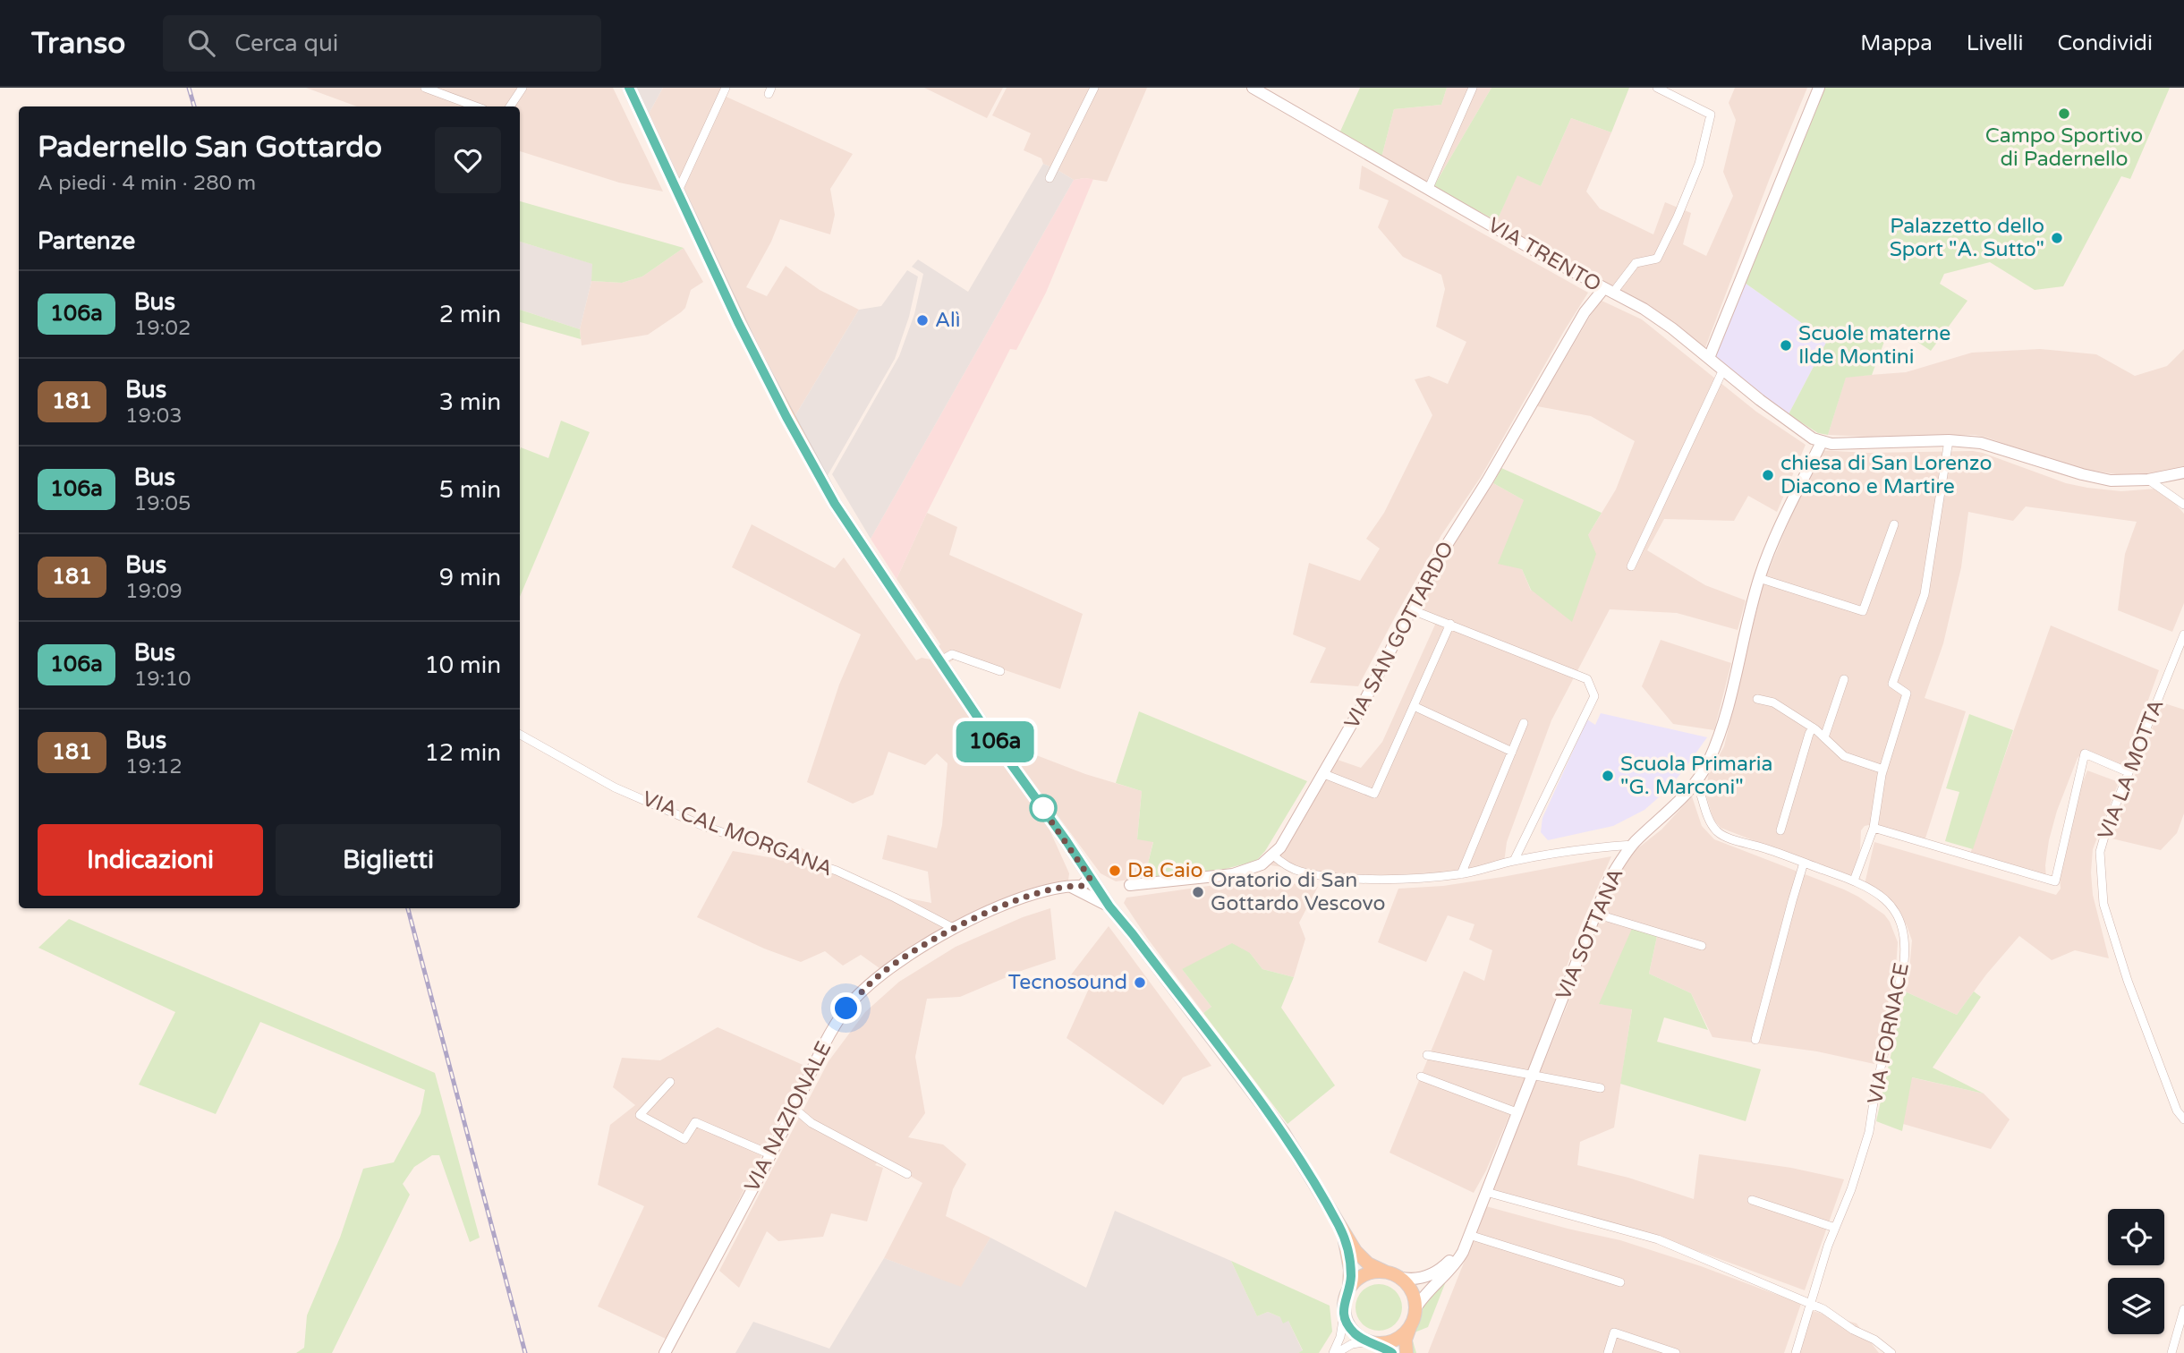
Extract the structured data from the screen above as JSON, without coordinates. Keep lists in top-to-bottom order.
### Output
{
  "streets": {
    "street": [
      "VIA TRENTO",
      "VIA SAN GOTTARDO",
      "VIA LA MOTTA",
      "VIA CAL MORGANA",
      "VIA SOTTANA",
      "VIA FORNACE",
      "VIA NAZIONALE"
    ]
  },
  "crossings": [
    ["VIA TRENTO", "VIA SAN GOTTARDO"],
    ["VIA TRENTO", "VIA SOTTANA"],
    ["VIA CAL MORGANA", "VIA NAZIONALE"],
    ["VIA SOTTANA", "VIA FORNACE"]
  ],
  "places": [
    "Campo Sportivo di Padernello",
    "Palazzetto dello Sport \"A. Sutto\"",
    "Alì",
    "Scuole materne Ilde Montini",
    "chiesa di San Lorenzo Diacono e Martire",
    "Scuola Primaria \"G. Marconi\"",
    "Da Caio",
    "Oratorio di San Gottardo Vescovo",
    "Tecnosound"
  ],
  "lines": ["bus line 106a"],
  "page": {
    "header": "Transo",
    "search": "Cerca qui",
    "nav": ["Mappa", "Livelli", "Condividi"],
    "on_map": "106a",
    "heading": [
      ["Padernello San Gottardo", "A piedi · 4 min · 280 m"],
      "Partenze"
    ],
    "list": [
      {
        "mark": "106a",
        "name": "Bus",
        "note": "19:02",
        "value": "2 min"
      },
      {
        "mark": "181",
        "name": "Bus",
        "note": "19:03",
        "value": "3 min"
      },
      {
        "mark": "106a",
        "name": "Bus",
        "note": "19:05",
        "value": "5 min"
      },
      {
        "mark": "181",
        "name": "Bus",
        "note": "19:09",
        "value": "9 min"
      },
      {
        "mark": "106a",
        "name": "Bus",
        "note": "19:10",
        "value": "10 min"
      },
      {
        "mark": "181",
        "name": "Bus",
        "note": "19:12",
        "value": "12 min"
      }
    ],
    "buttons": ["Indicazioni", "Biglietti"]
  }
}
